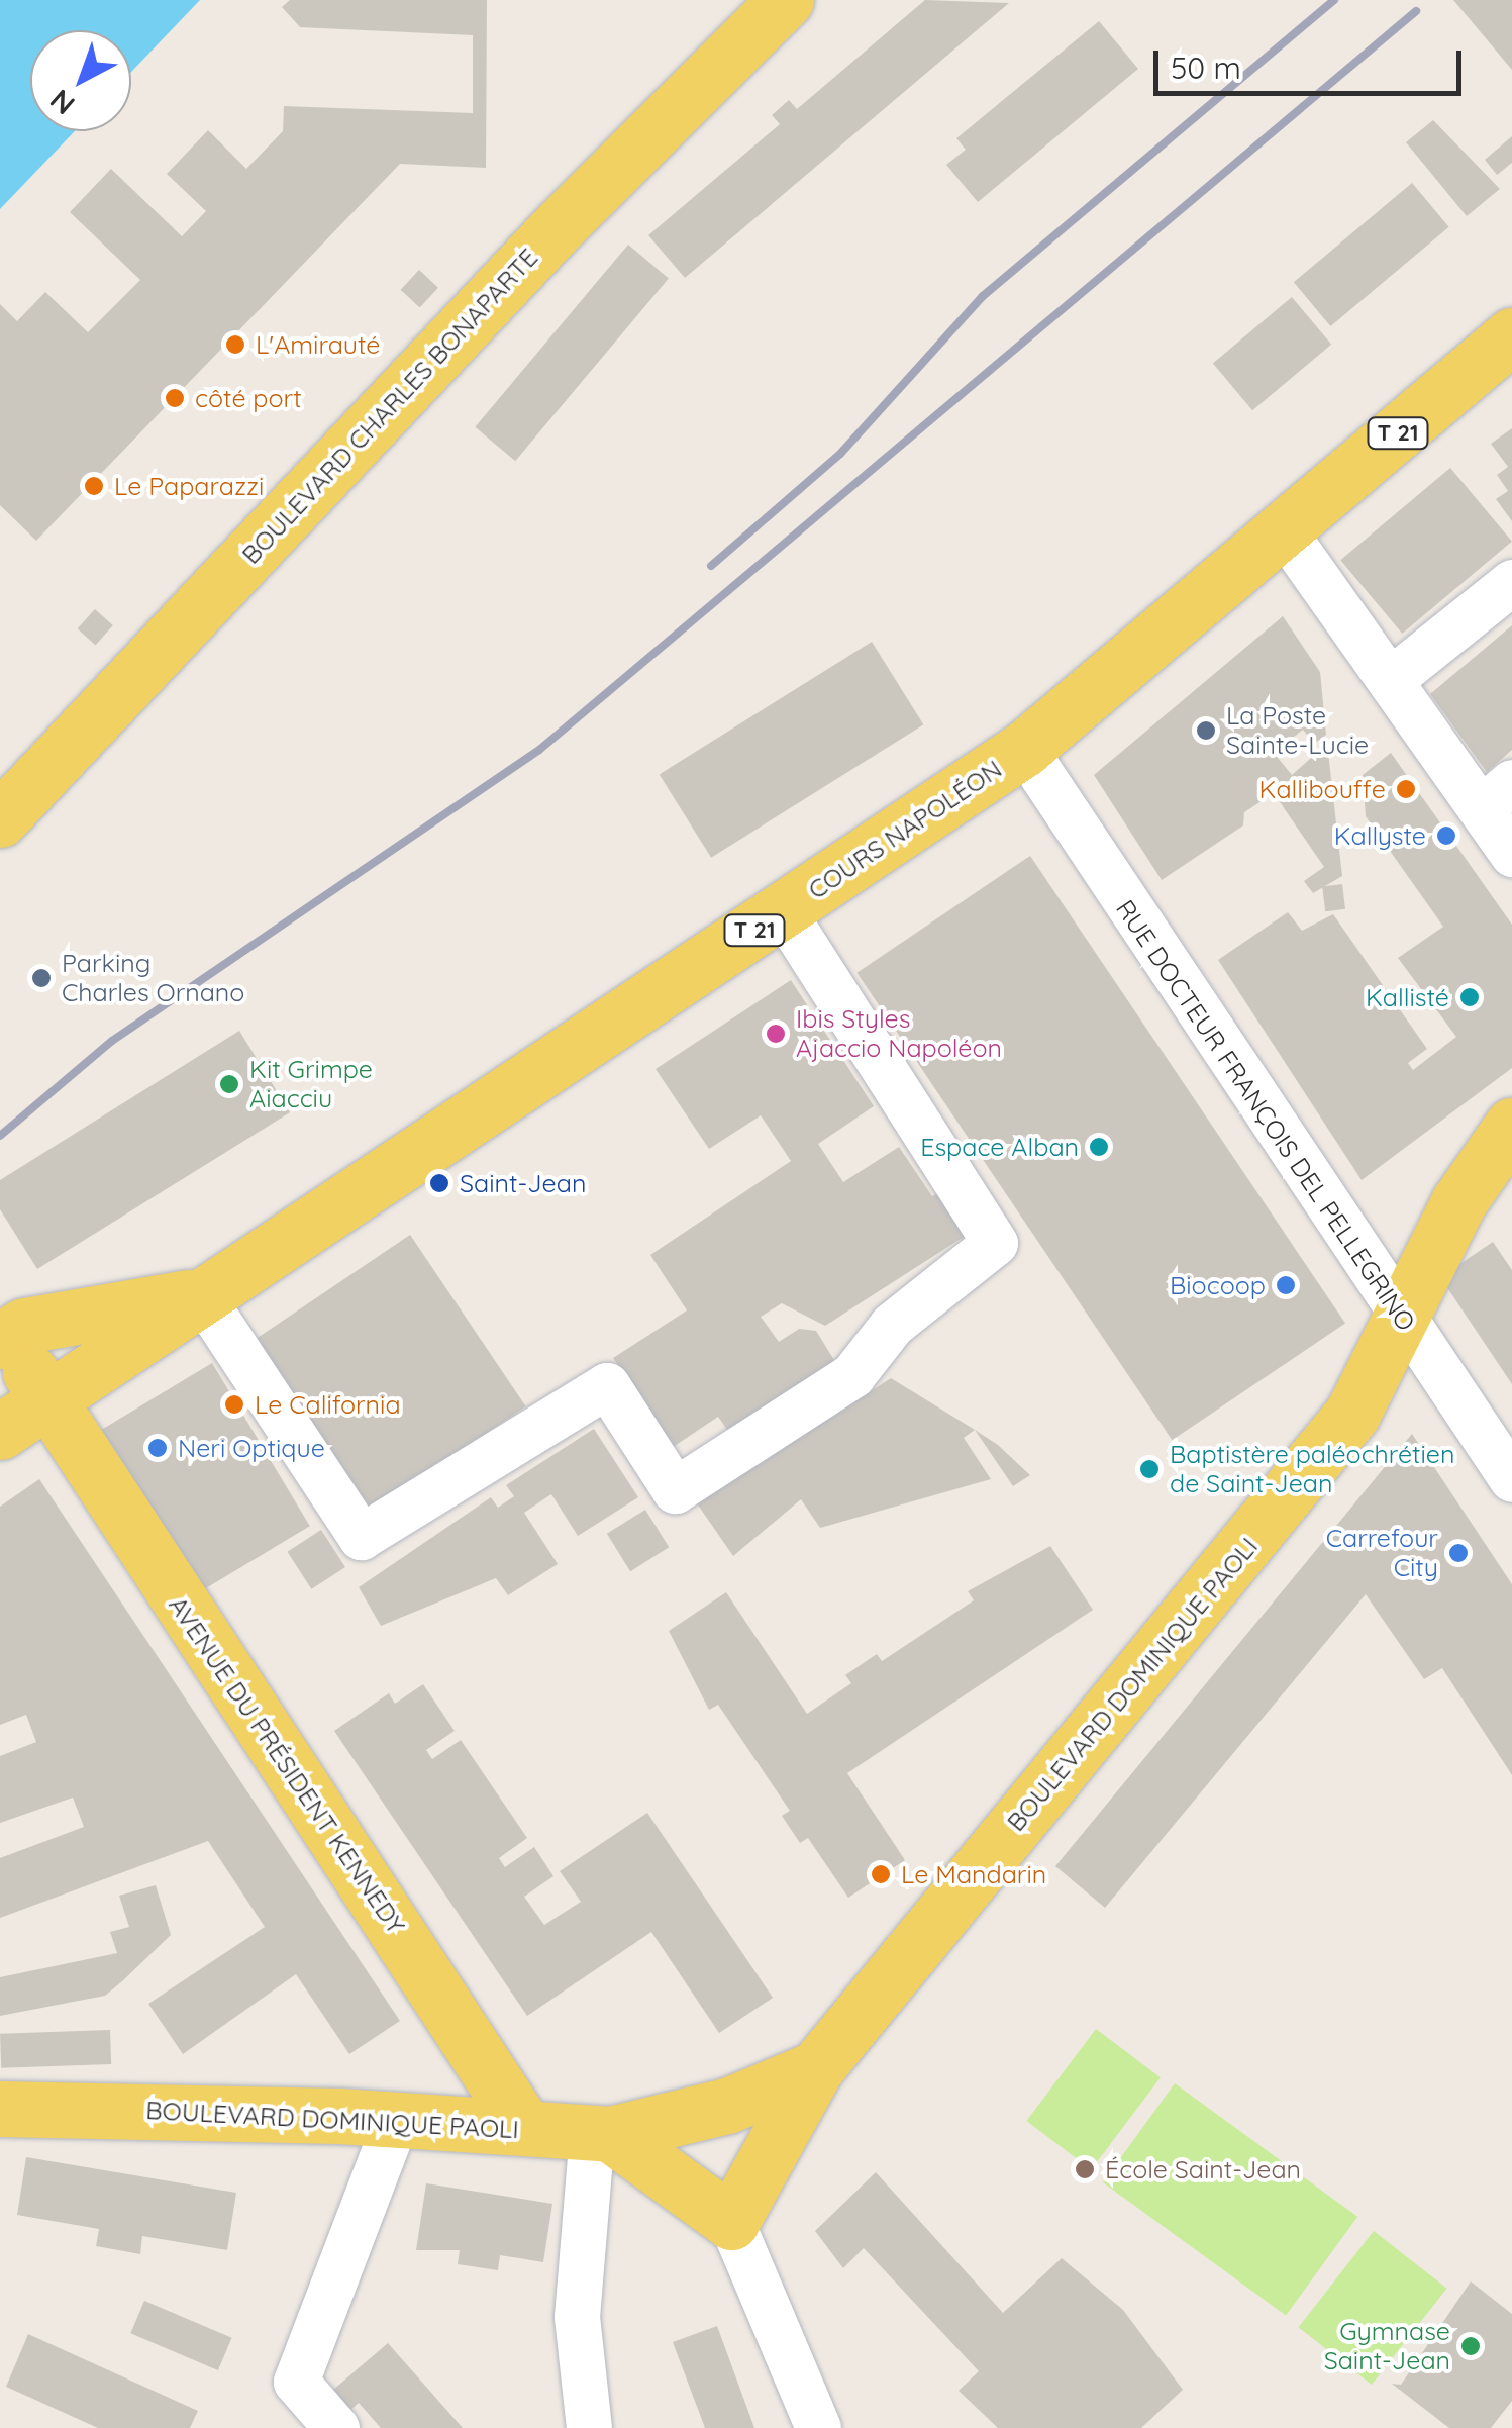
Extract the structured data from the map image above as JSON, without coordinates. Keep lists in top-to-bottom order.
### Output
{
  "streets": {
    "main road": [
      "BOULEVARD CHARLES BONAPARTE",
      "T 21",
      "COURS NAPOLÉON",
      "BOULEVARD DOMINIQUE PAOLI",
      "AVENUE DU PRÉSIDENT KENNEDY"
    ],
    "street": ["RUE DOCTEUR FRANÇOIS DEL PELLEGRINO"]
  },
  "crossings": [
    ["COURS NAPOLÉON", "RUE DOCTEUR FRANÇOIS DEL PELLEGRINO"],
    ["RUE DOCTEUR FRANÇOIS DEL PELLEGRINO", "BOULEVARD DOMINIQUE PAOLI"],
    ["BOULEVARD DOMINIQUE PAOLI", "AVENUE DU PRÉSIDENT KENNEDY"]
  ],
  "places": [
    "L'Amirauté",
    "côté port",
    "Le Paparazzi",
    "La Poste Sainte-Lucie",
    "Kallibouffe",
    "Kallyste",
    "Parking Charles Ornano",
    "Kallisté",
    "Ibis Styles Ajaccio Napoléon",
    "Kit Grimpe Aiacciu",
    "Espace Alban",
    "Saint-Jean",
    "Biocoop",
    "Le California",
    "Neri Optique",
    "Baptistère paléochrétien de Saint-Jean",
    "Carrefour City",
    "Le Mandarin",
    "École Saint-Jean",
    "Gymnase Saint-Jean"
  ],
  "scale_bar": "50 m",
  "north": "bottom left"
}
